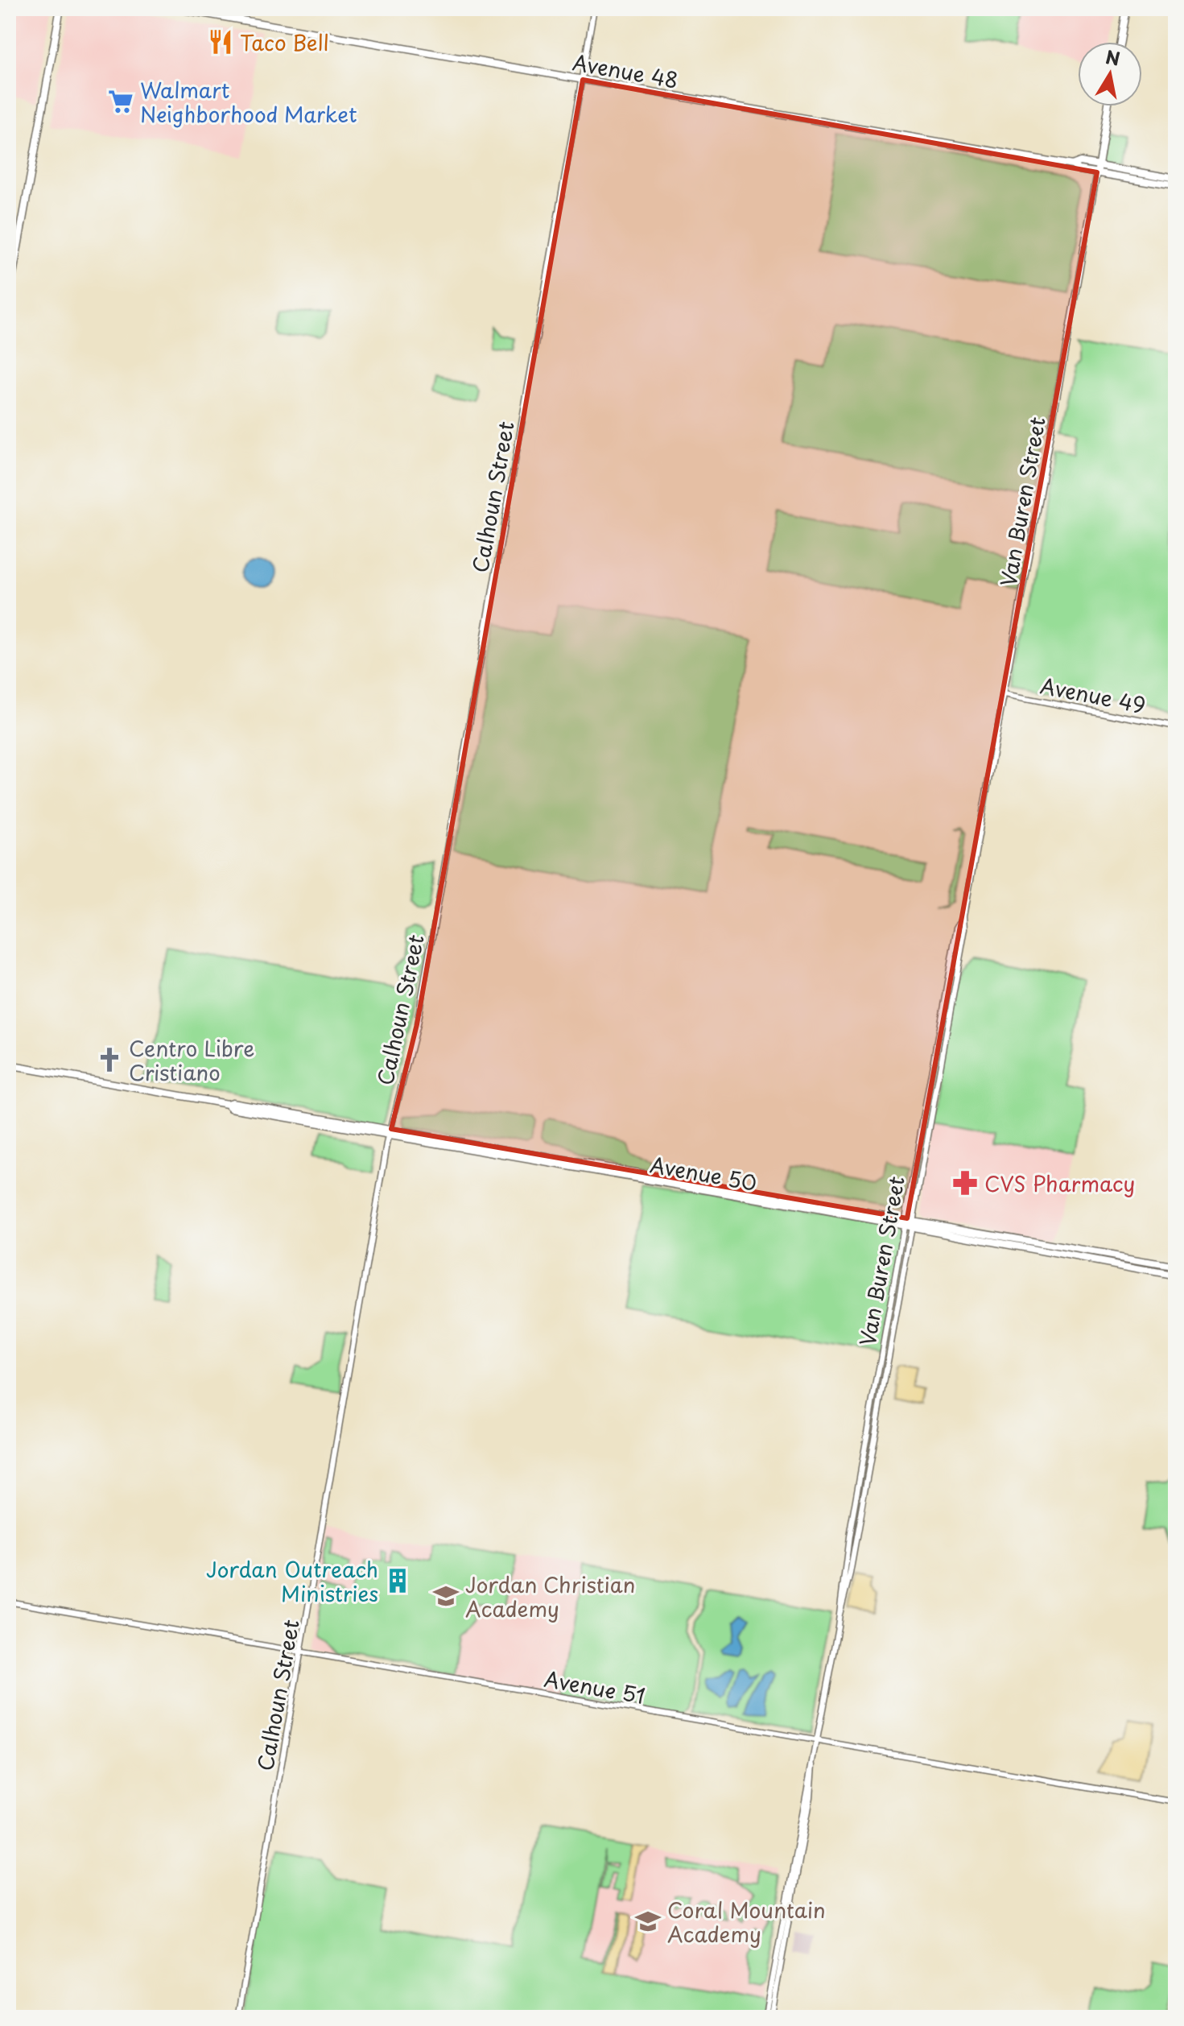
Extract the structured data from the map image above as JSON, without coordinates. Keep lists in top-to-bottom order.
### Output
{
  "streets": {
    "main road": ["Avenue 48", "Van Buren Street", "Avenue 50"],
    "street": ["Calhoun Street", "Avenue 49", "Avenue 51"]
  },
  "crossings": [
    ["Avenue 48", "Calhoun Street"],
    ["Avenue 48", "Van Buren Street"],
    ["Calhoun Street", "Avenue 50"],
    ["Calhoun Street", "Avenue 51"],
    ["Van Buren Street", "Avenue 49"],
    ["Van Buren Street", "Avenue 50"],
    ["Van Buren Street", "Avenue 51"]
  ],
  "places": {
    "restaurant": ["Taco Bell"],
    "supermarket": ["Walmart Neighborhood Market"],
    "church": ["Centro Libre Cristiano"],
    "pharmacy": ["CVS Pharmacy"],
    "building": ["Jordan Outreach Ministries"],
    "school or university": ["Jordan Christian Academy", "Coral Mountain Academy"]
  },
  "north": "top"
}
